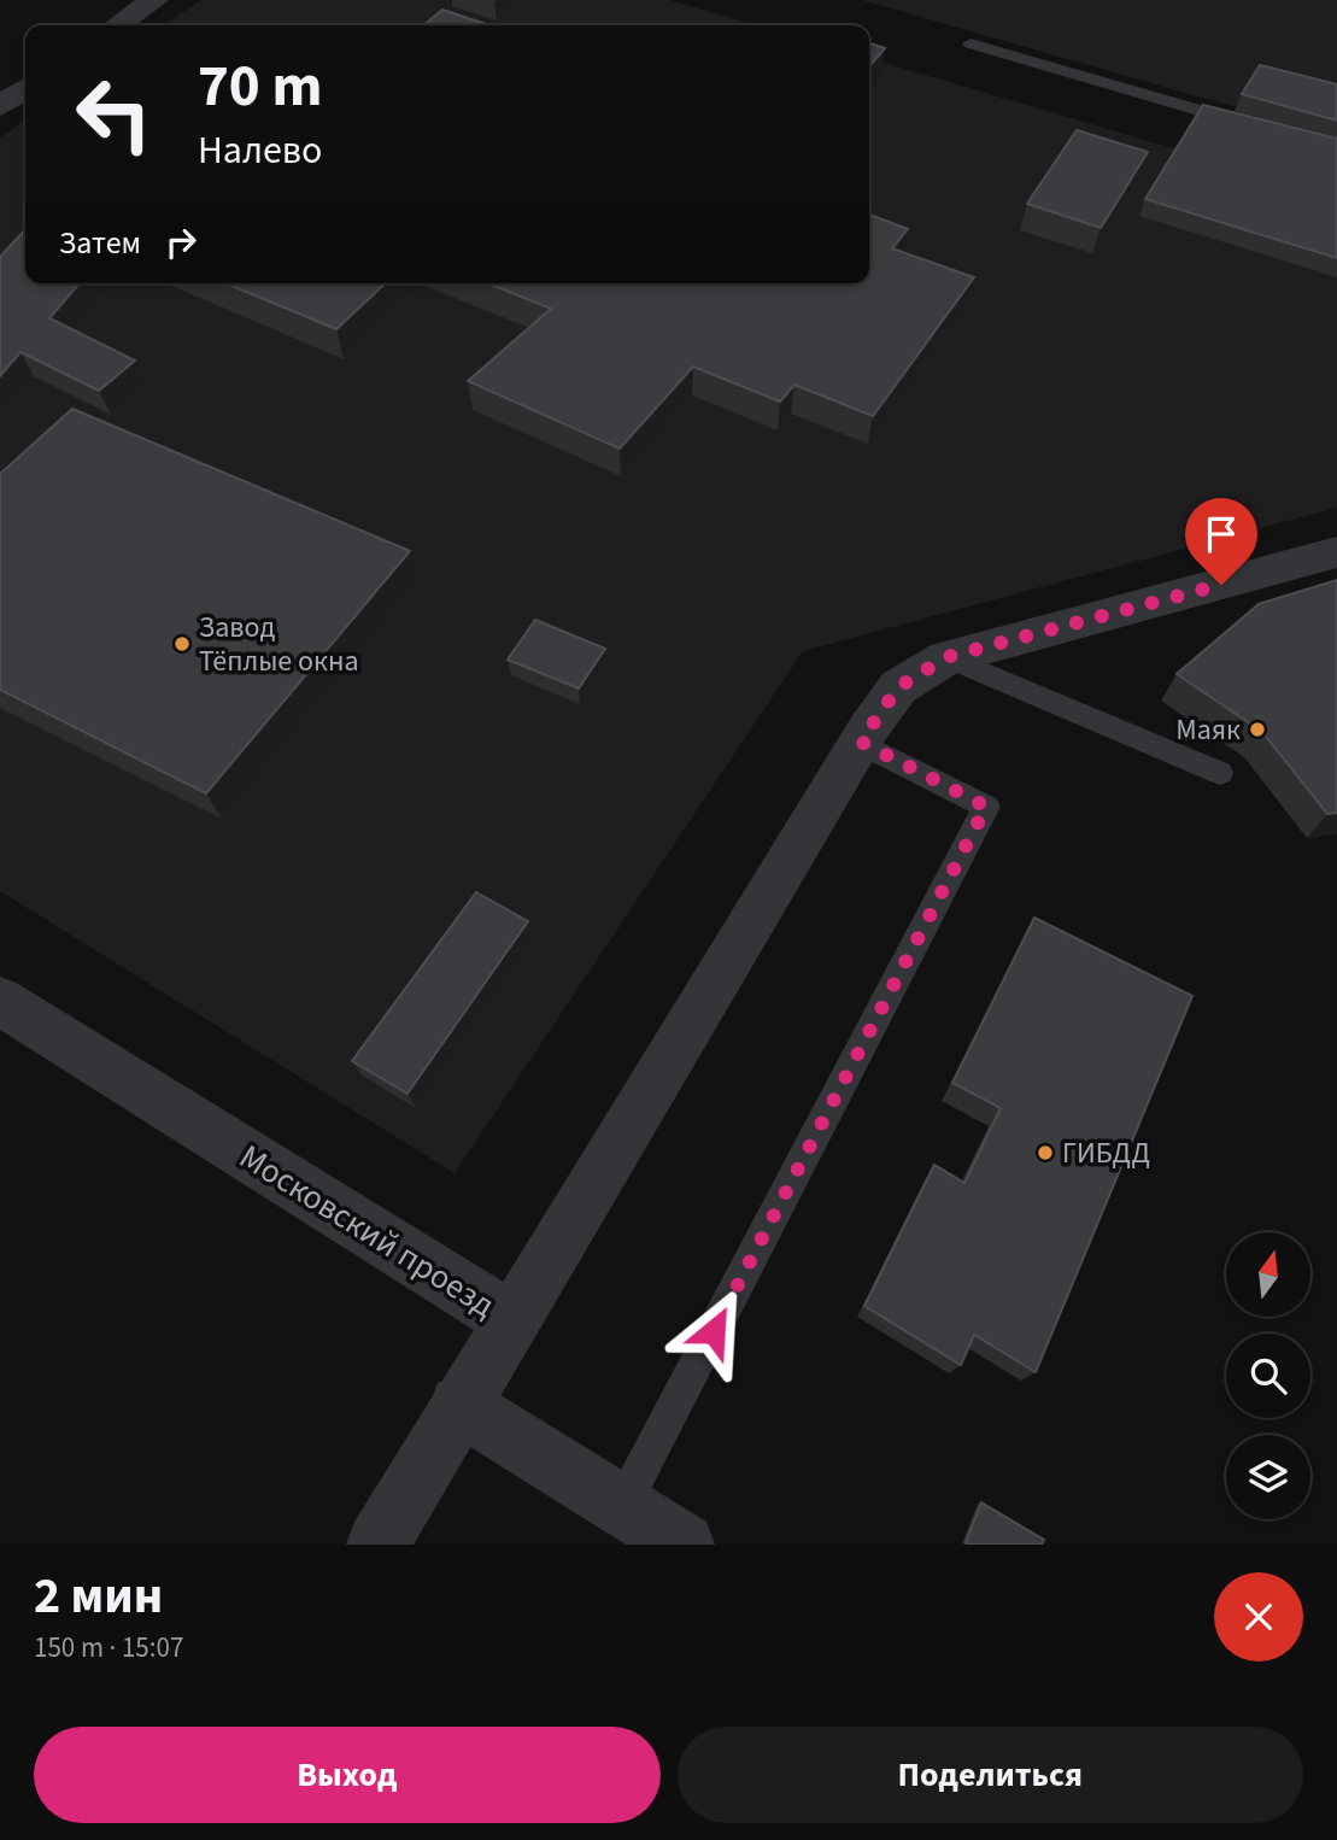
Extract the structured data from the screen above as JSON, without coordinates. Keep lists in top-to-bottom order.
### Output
{
  "streets": {
    "street": ["Московский проезд"]
  },
  "places": ["Завод Тёплые окна", "Маяк", "ГИБДД"],
  "north": "top",
  "page": {
    "turn": ["70 m", "Налево"],
    "then": "Затем",
    "heading": ["2 мин", "150 m · 15:07"],
    "buttons": ["Выход", "Поделиться"]
  }
}
